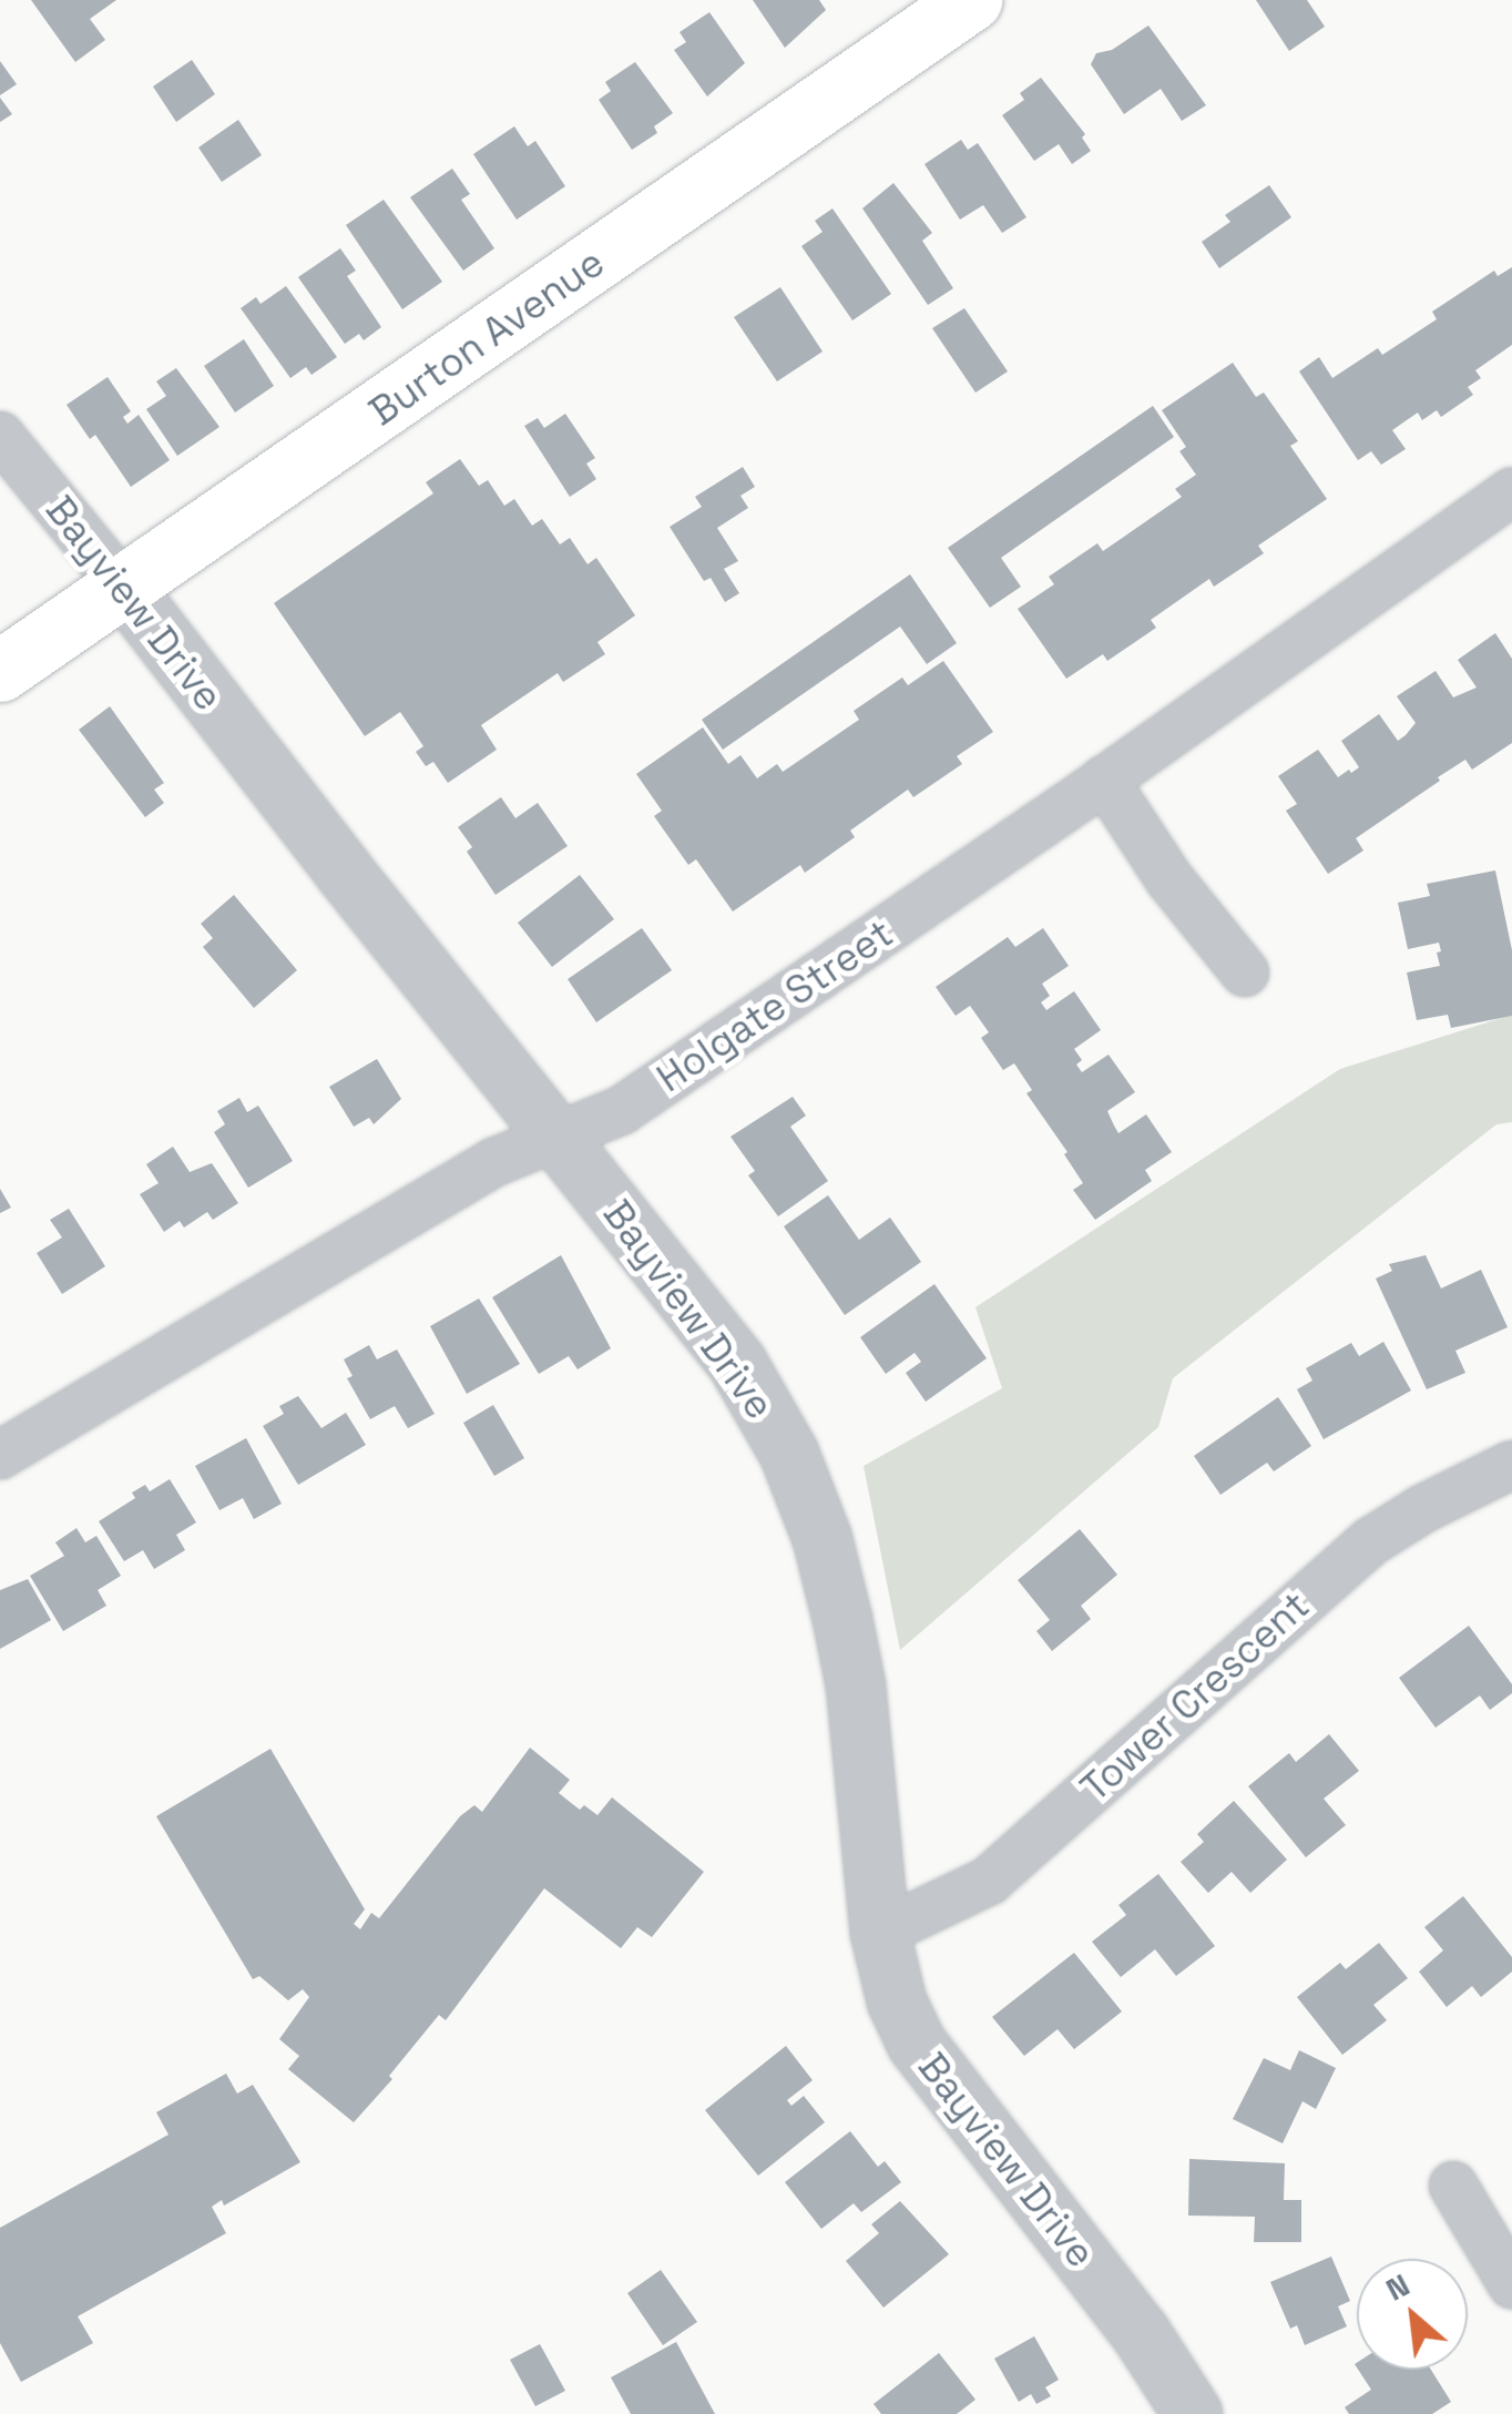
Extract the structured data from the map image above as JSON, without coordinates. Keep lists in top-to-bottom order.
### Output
{
  "streets": {
    "main road": ["Burton Avenue"],
    "street": ["Bayview Drive", "Holgate Street", "Tower Crescent"]
  },
  "crossings": [
    ["Burton Avenue", "Bayview Drive"],
    ["Bayview Drive", "Holgate Street"],
    ["Bayview Drive", "Tower Crescent"]
  ],
  "north": "top left"
}
